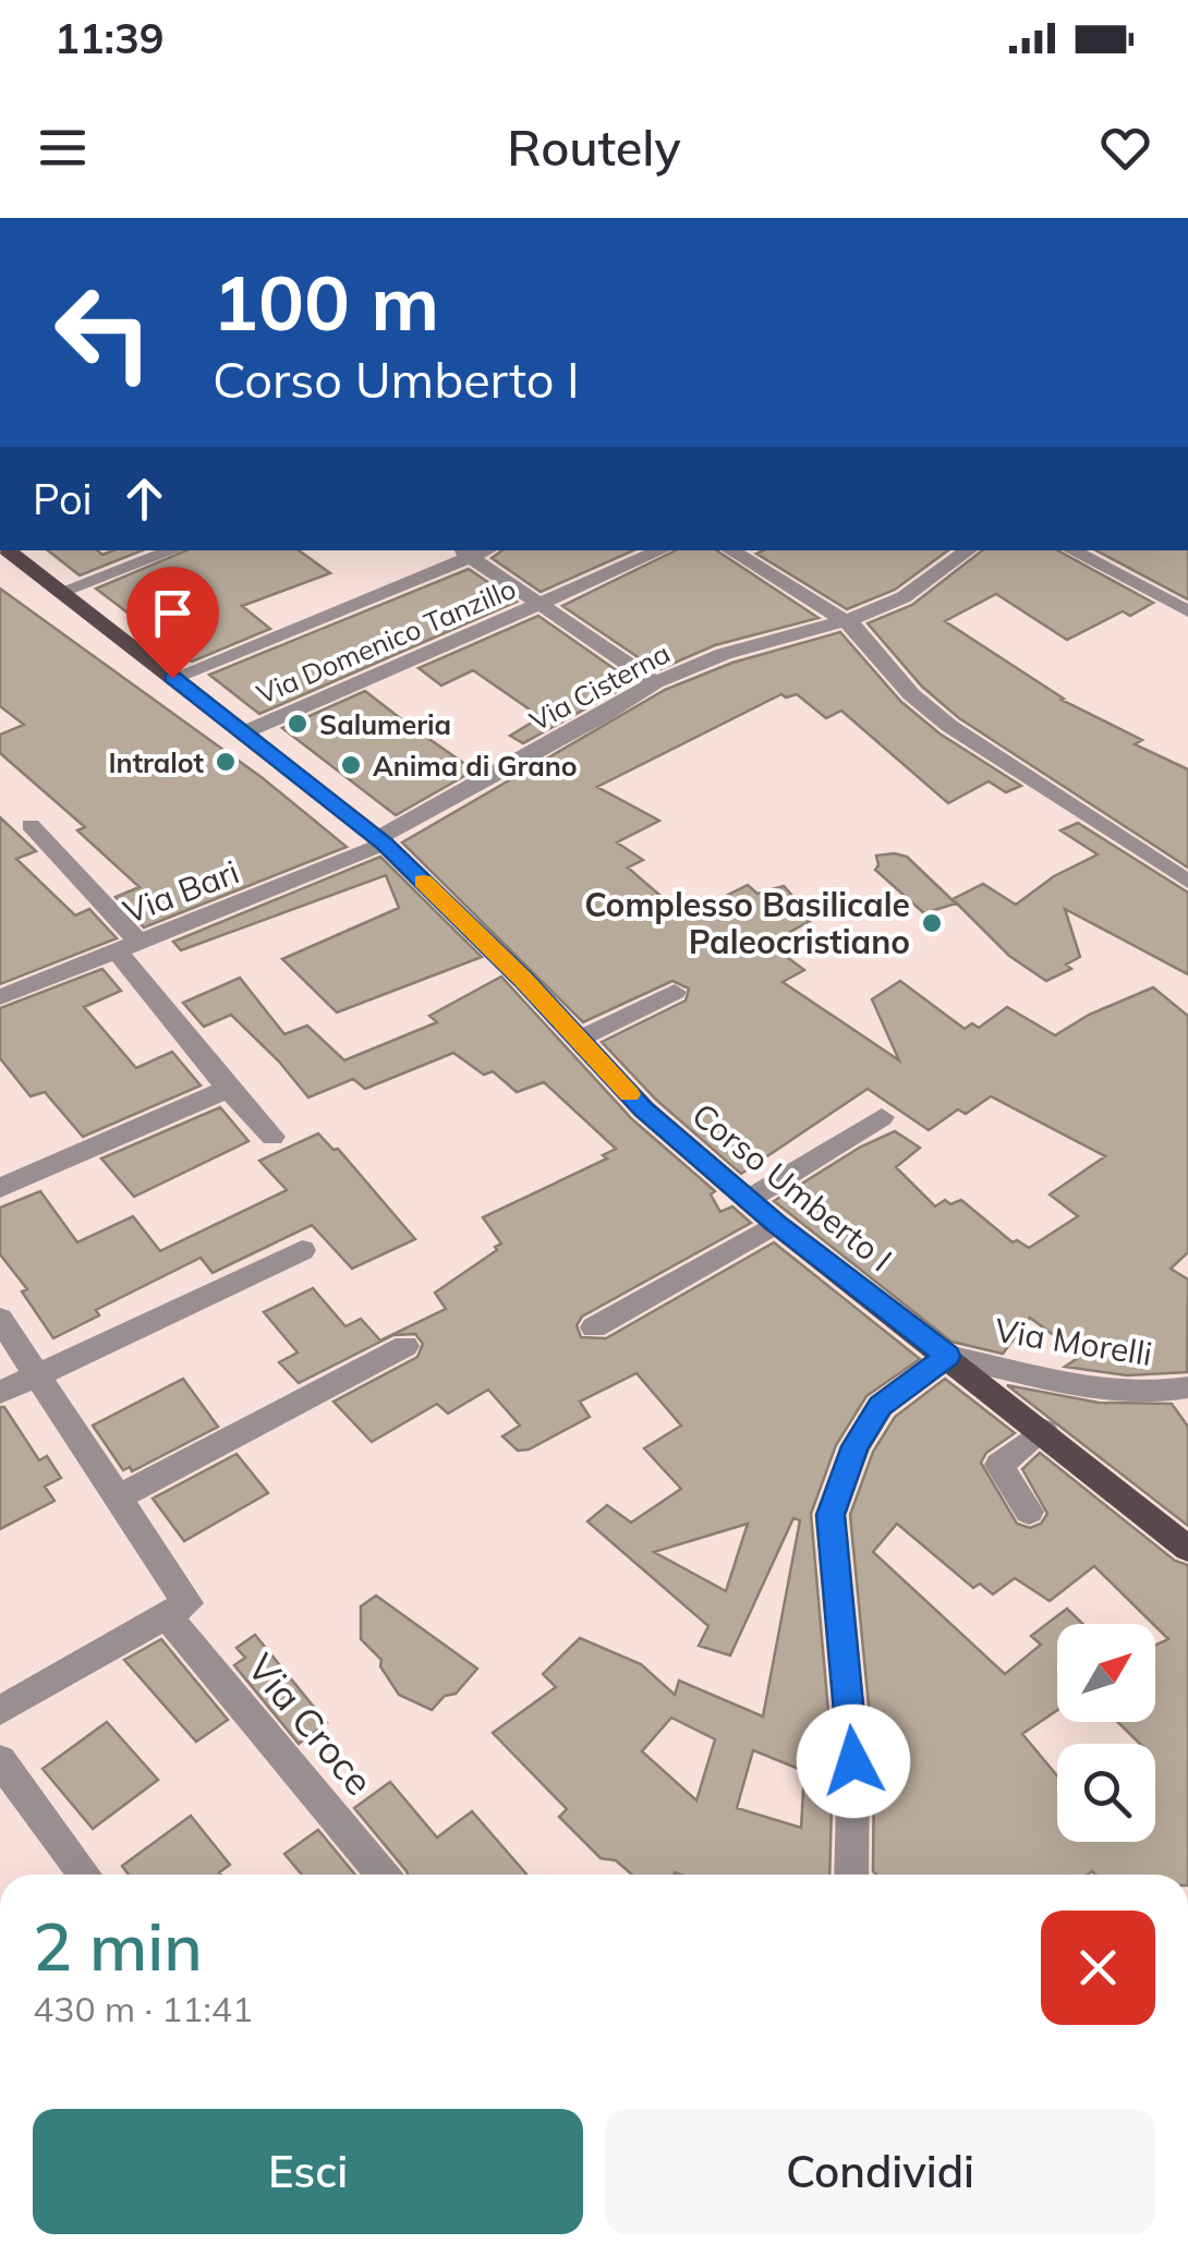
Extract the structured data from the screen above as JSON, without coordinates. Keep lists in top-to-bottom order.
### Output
{
  "streets": {
    "main road": ["Corso Umberto I"],
    "street": [
      "Via Domenico Tanzillo",
      "Via Cisterna",
      "Via Bari",
      "Via Morelli",
      "Via Croce"
    ]
  },
  "crossings": [
    ["Via Domenico Tanzillo", "Corso Umberto I"],
    ["Via Cisterna", "Via Bari"],
    ["Via Cisterna", "Corso Umberto I"],
    ["Via Bari", "Corso Umberto I"],
    ["Corso Umberto I", "Via Morelli"]
  ],
  "places": [
    "Salumeria",
    "Intralot",
    "Anima di Grano",
    "Complesso Basilicale Paleocristiano"
  ],
  "north": "top right",
  "page": {
    "status": "11:39",
    "header": "Routely",
    "turn": ["100 m", "Corso Umberto I"],
    "then": "Poi",
    "heading": ["2 min", "430 m · 11:41"],
    "buttons": ["Esci", "Condividi"]
  }
}
